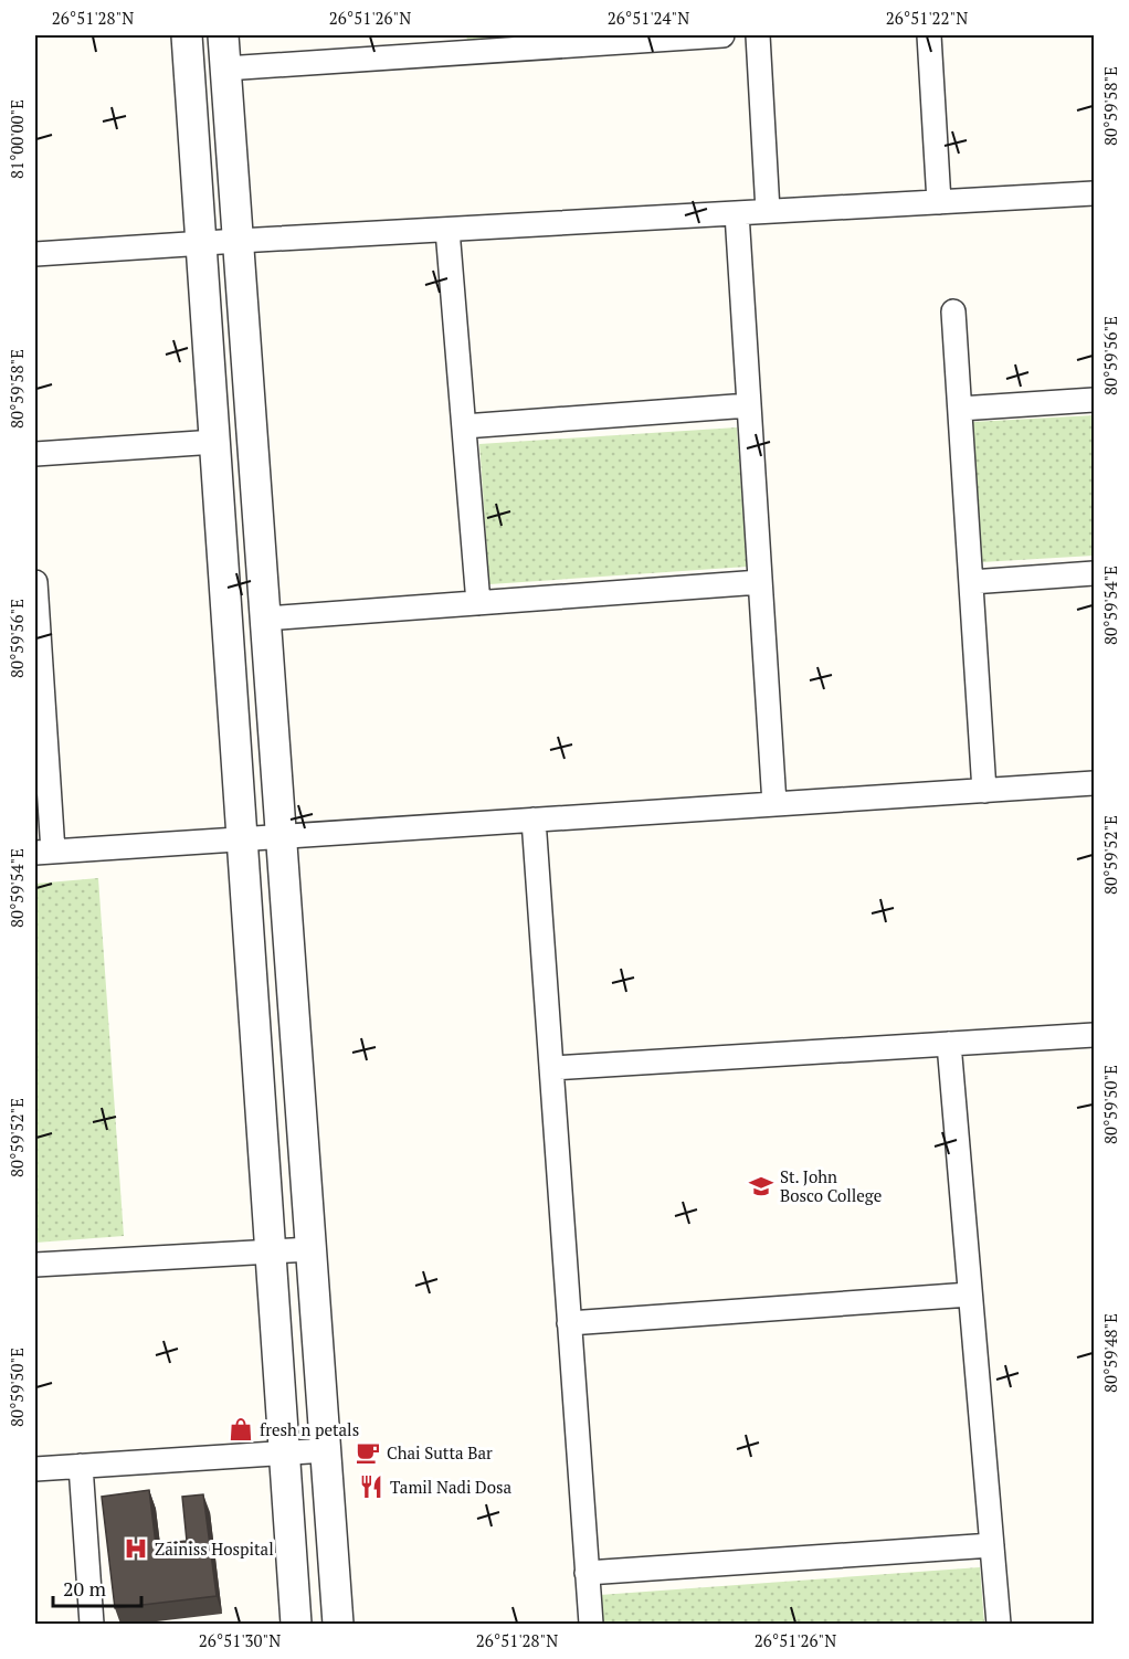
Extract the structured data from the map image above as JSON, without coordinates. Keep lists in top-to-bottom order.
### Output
{
  "places": {
    "school or university": ["St. John Bosco College"],
    "shop": ["fresh n petals"],
    "cafe": ["Chai Sutta Bar"],
    "restaurant": ["Tamil Nadi Dosa"],
    "hospital": ["Zainiss Hospital"]
  },
  "scale_bar": "20 m",
  "coordinates": [
    "26°51'28\"N",
    "26°51'26\"N",
    "26°51'24\"N",
    "26°51'22\"N",
    "80°59'58\"E",
    "81°00'00\"E",
    "80°59'56\"E",
    "80°59'54\"E",
    "80°59'52\"E",
    "80°59'50\"E",
    "80°59'48\"E",
    "26°51'30\"N"
  ]
}
